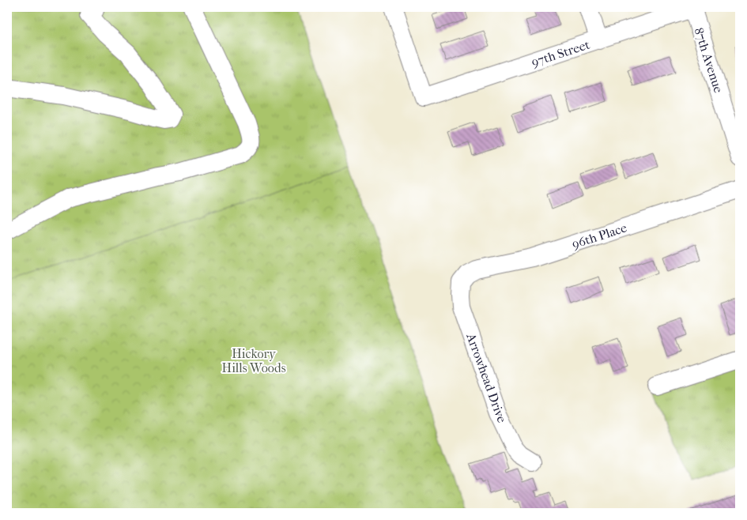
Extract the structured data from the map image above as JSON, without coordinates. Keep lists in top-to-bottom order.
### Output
{
  "streets": {
    "street": [
      "97th Street",
      "87th Avenue",
      "96th Place",
      "Arrowhead Drive"
    ]
  },
  "crossings": [
    ["97th Street", "87th Avenue"],
    ["96th Place", "Arrowhead Drive"]
  ],
  "parks": ["Hickory Hills Woods"]
}
